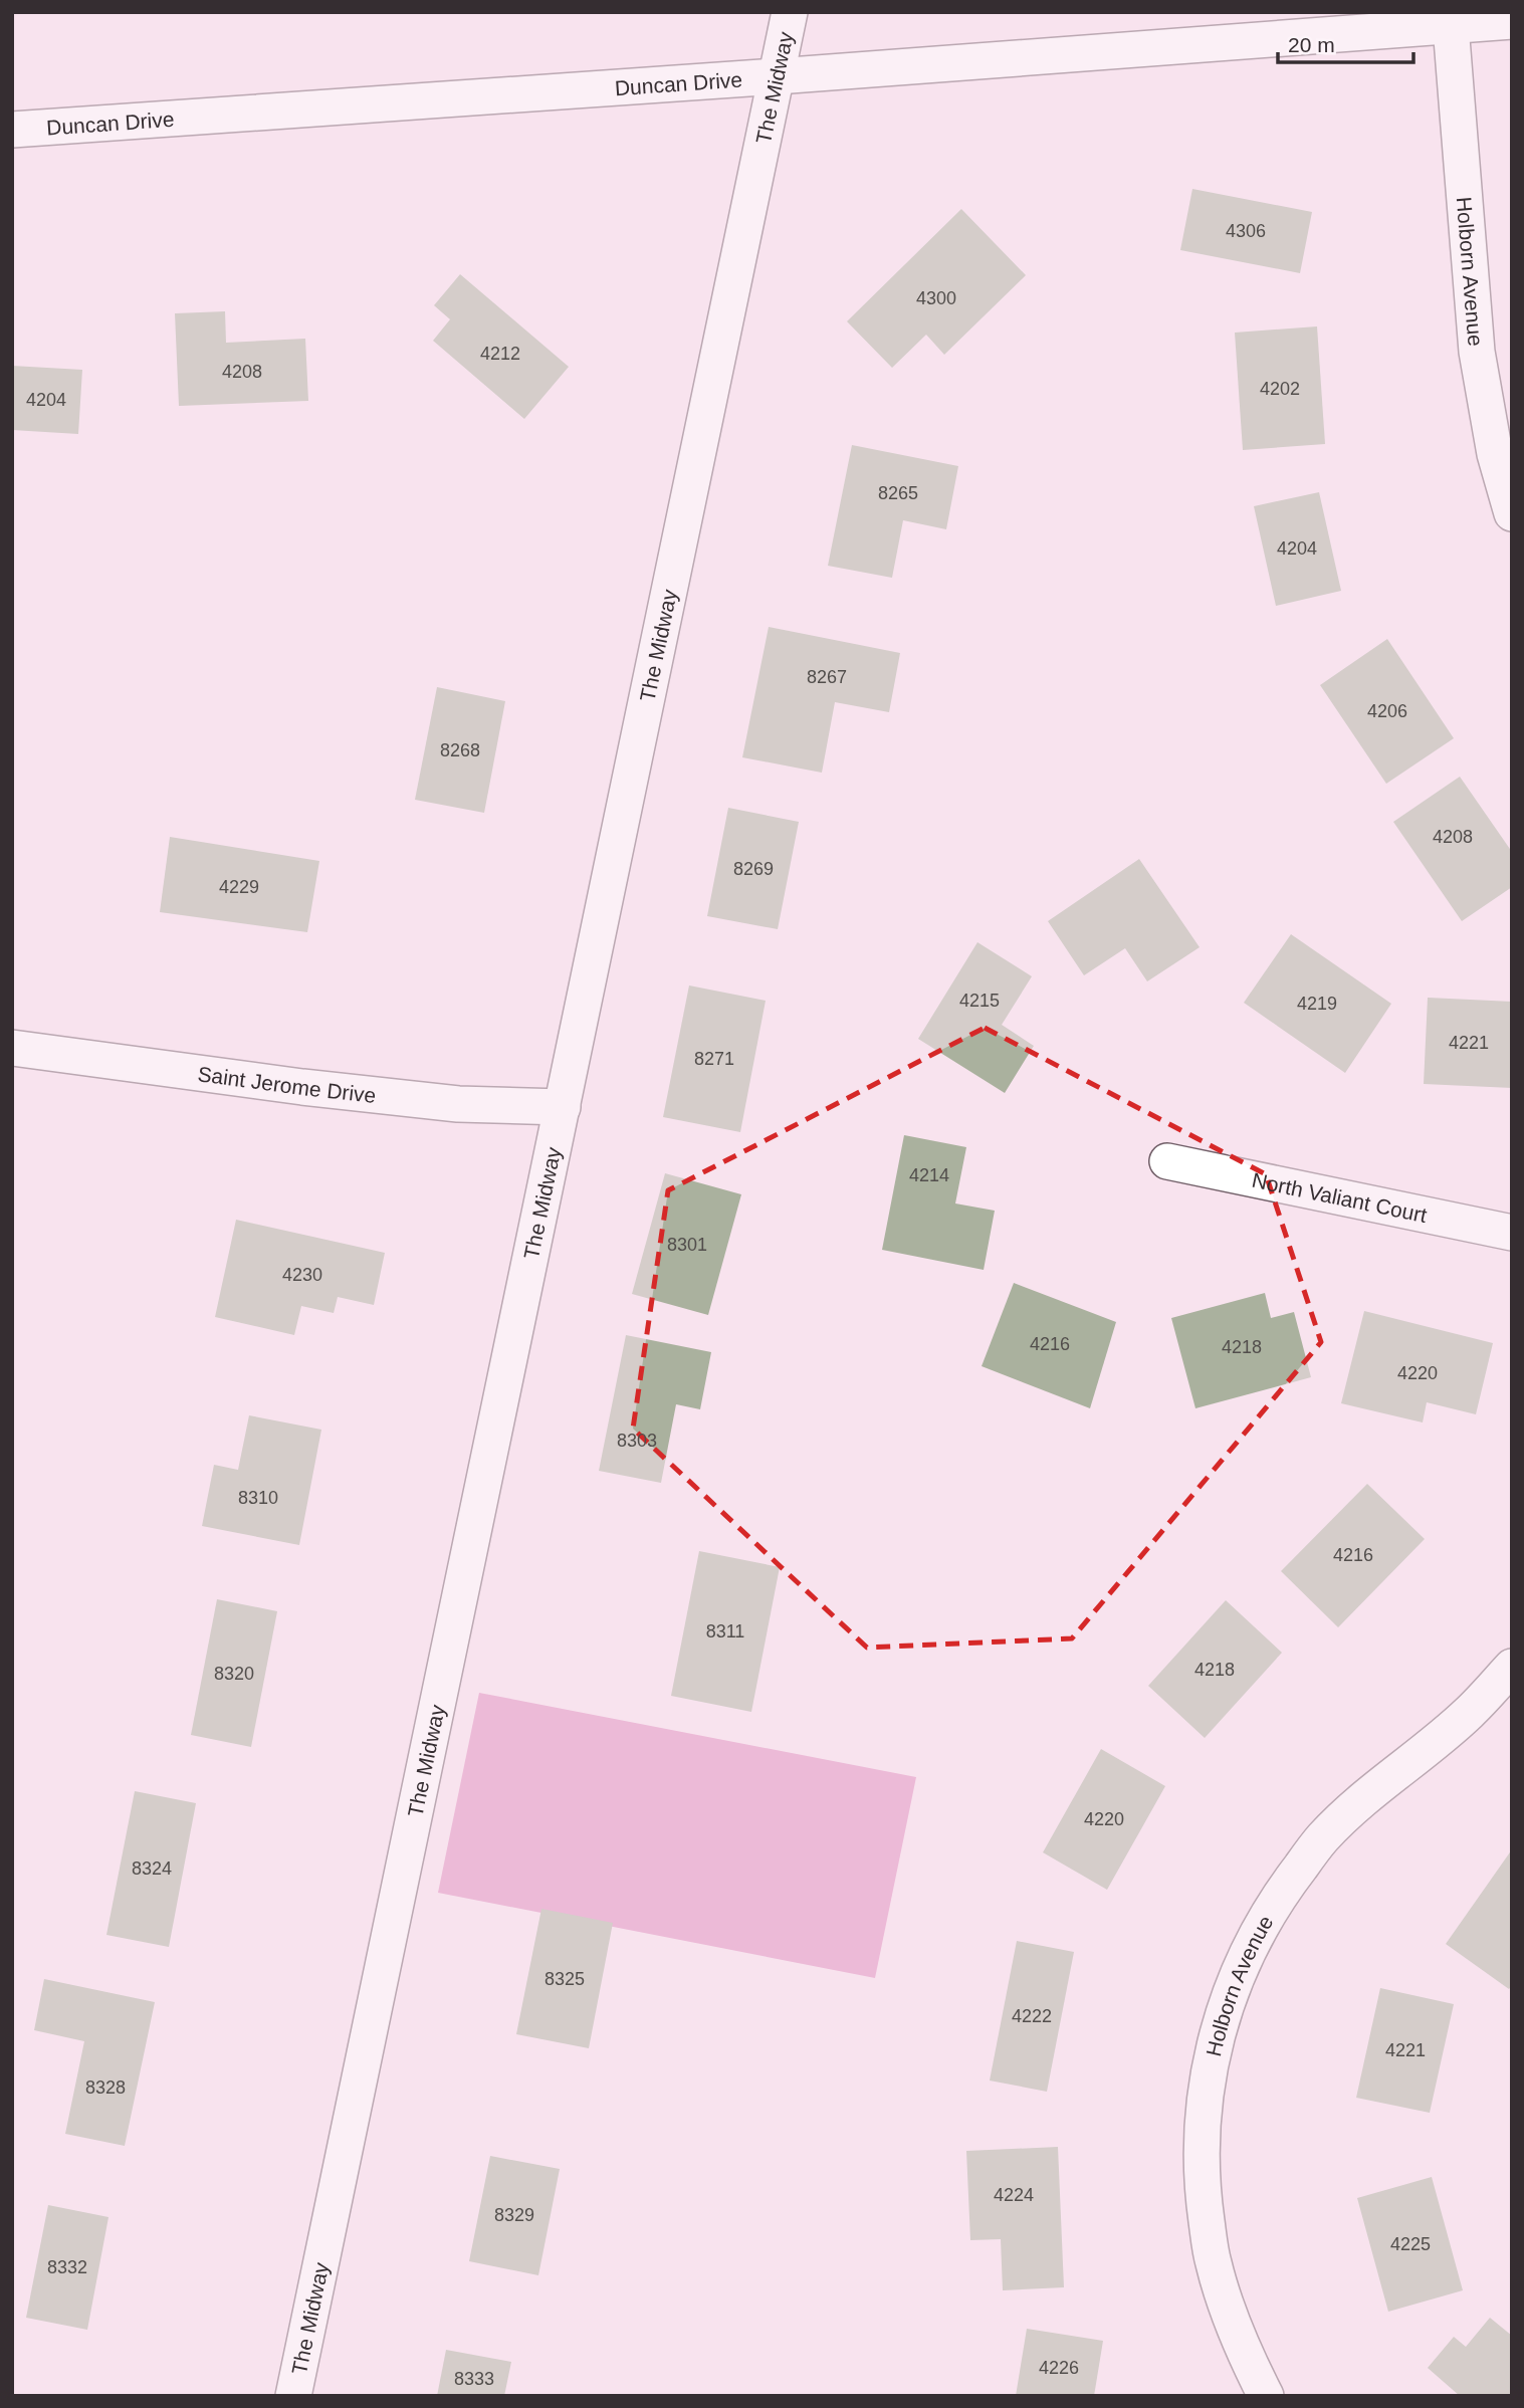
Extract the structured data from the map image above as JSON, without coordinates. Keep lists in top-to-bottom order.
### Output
{
  "streets": {
    "street": [
      "Duncan Drive",
      "The Midway",
      "Holborn Avenue",
      "Saint Jerome Drive",
      "North Valiant Court"
    ]
  },
  "crossings": [
    ["Duncan Drive", "The Midway"],
    ["Duncan Drive", "Holborn Avenue"],
    ["The Midway", "Saint Jerome Drive"]
  ],
  "house_numbers": [
    "4306",
    "4300",
    "4212",
    "4208",
    "4202",
    "4204",
    "8265",
    "4204",
    "8267",
    "4206",
    "8268",
    "4208",
    "8269",
    "4229",
    "4215",
    "4219",
    "4221",
    "8271",
    "4214",
    "8301",
    "4230",
    "4216",
    "4218",
    "4220",
    "8303",
    "8310",
    "4216",
    "8311",
    "4218",
    "8320",
    "4220",
    "8324",
    "8325",
    "4222",
    "4221",
    "8328",
    "4224",
    "8329",
    "4225",
    "8332",
    "4226",
    "8333"
  ],
  "scale_bar": "20 m"
}
